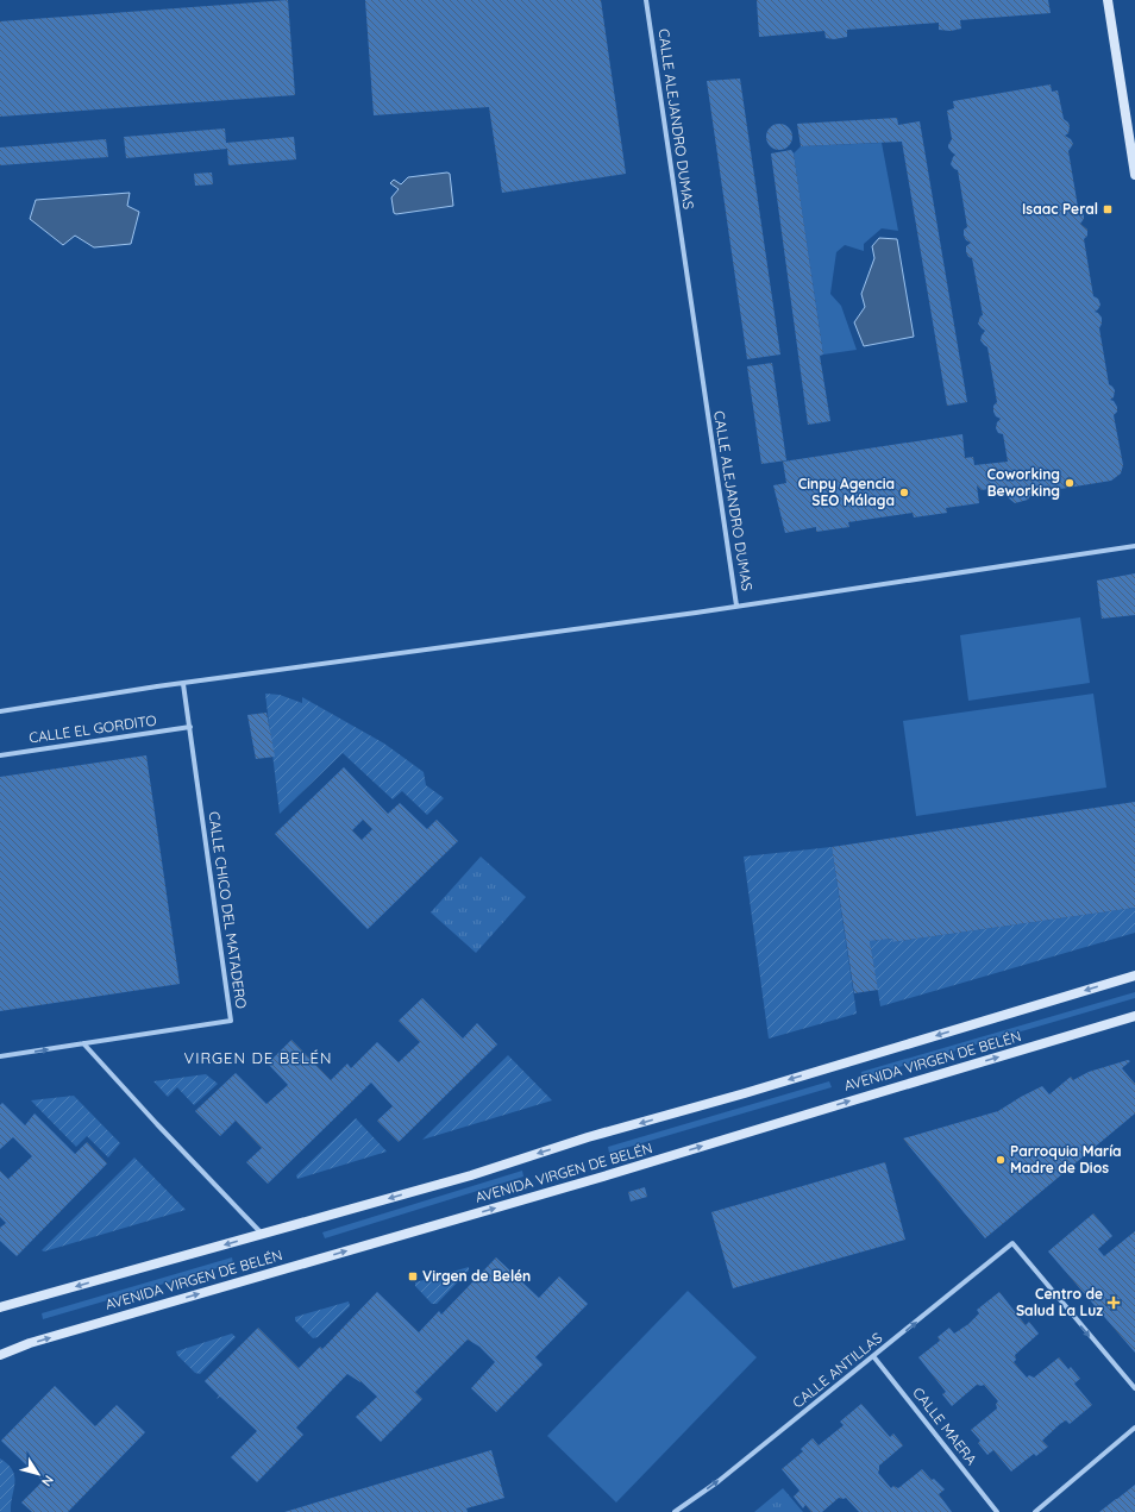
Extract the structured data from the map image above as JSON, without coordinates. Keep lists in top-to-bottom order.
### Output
{
  "streets": {
    "street": [
      "CALLE ALEJANDRO DUMAS",
      "CALLE EL GORDITO",
      "CALLE CHICO DEL MATADERO",
      "AVENIDA VIRGEN DE BELÉN",
      "CALLE ANTILLAS",
      "CALLE MAERA"
    ]
  },
  "crossings": [
    ["CALLE EL GORDITO", "CALLE CHICO DEL MATADERO"],
    ["CALLE ANTILLAS", "CALLE MAERA"]
  ],
  "districts": ["VIRGEN DE BELÉN"],
  "places": {
    "transit": ["Isaac Peral", "Virgen de Belén"],
    "other": ["Coworking Beworking", "Cinpy Agencia SEO Málaga", "Parroquia María Madre de Dios"],
    "health": ["Centro de Salud La Luz"]
  },
  "north": "bottom right"
}
